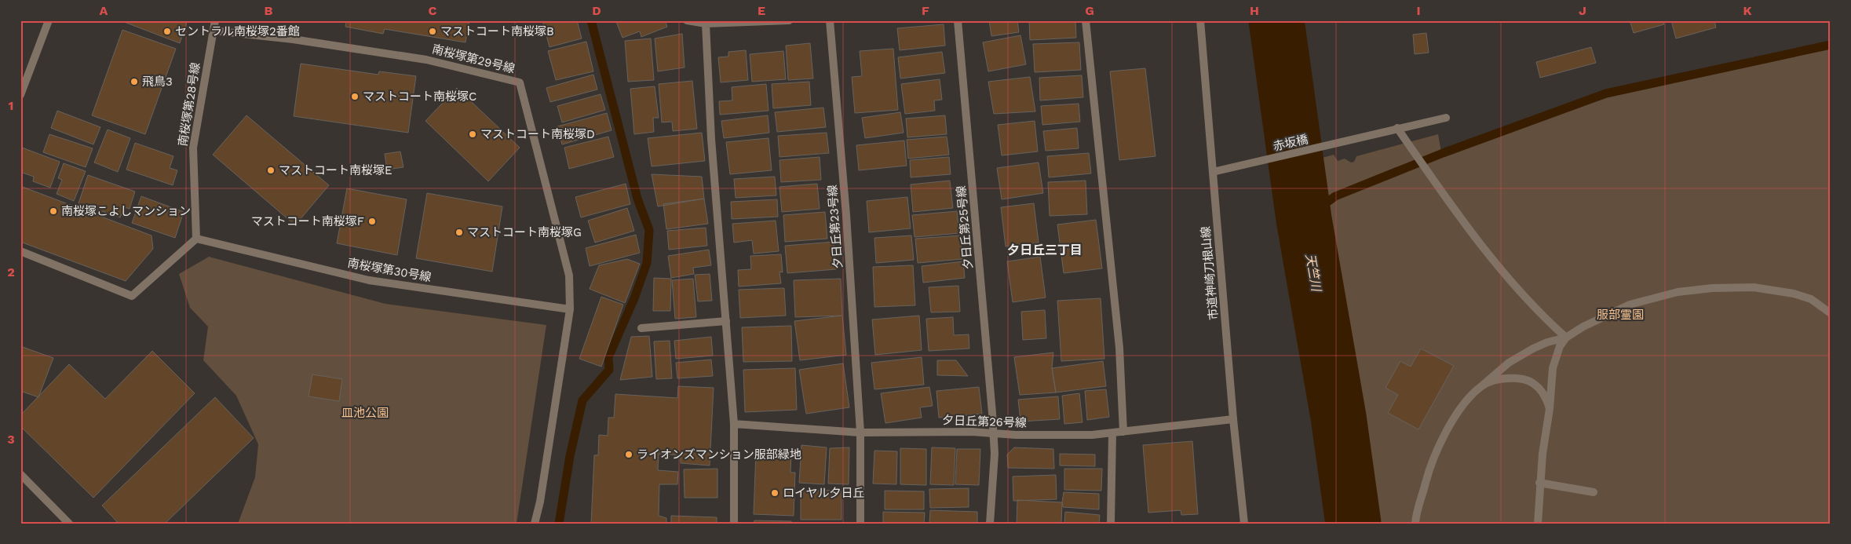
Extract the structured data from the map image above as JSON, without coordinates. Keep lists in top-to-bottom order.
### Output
{
  "streets": {
    "street": [
      "南桜塚第29号線",
      "南桜塚第28号線",
      "赤坂橋",
      "夕日丘第23号線",
      "夕日丘第25号線",
      "南桜塚第30号線",
      "市道神崎刀根山線",
      "夕日丘第26号線"
    ]
  },
  "crossings": [
    ["南桜塚第29号線", "南桜塚第28号線"],
    ["南桜塚第29号線", "南桜塚第30号線"],
    ["南桜塚第28号線", "南桜塚第30号線"],
    ["赤坂橋", "市道神崎刀根山線"],
    ["夕日丘第23号線", "夕日丘第26号線"],
    ["夕日丘第25号線", "夕日丘第26号線"],
    ["市道神崎刀根山線", "夕日丘第26号線"]
  ],
  "districts": ["夕日丘三丁目"],
  "water": ["天竺川"],
  "parks": ["服部霊園", "皿池公園"],
  "places": [
    "セントラル南桜塚2番館",
    "マストコート南桜塚B",
    "飛鳥3",
    "マストコート南桜塚C",
    "マストコート南桜塚D",
    "マストコート南桜塚E",
    "南桜塚こよしマンション",
    "マストコート南桜塚F",
    "マストコート南桜塚G",
    "ライオンズマンション服部緑地",
    "ロイヤル夕日丘"
  ],
  "grid": {
    "columns": [
      "A",
      "B",
      "C",
      "D",
      "E",
      "F",
      "G",
      "H",
      "I",
      "J",
      "K"
    ],
    "rows": ["1", "2", "3"]
  }
}
